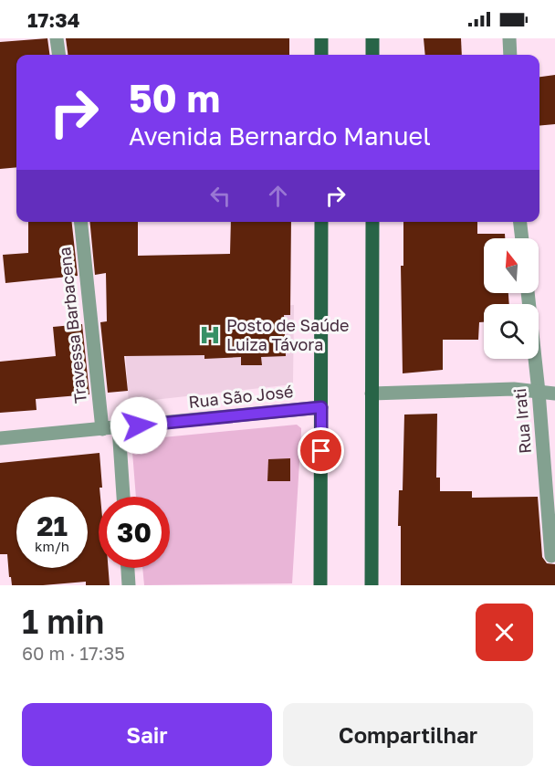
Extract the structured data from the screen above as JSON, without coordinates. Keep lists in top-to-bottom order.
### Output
{
  "streets": {
    "street": ["Travessa Barbacena", "Rua São José", "Rua Irati"]
  },
  "crossings": [
    ["Travessa Barbacena", "Rua São José"]
  ],
  "places": {
    "hospital": ["Posto de Saúde Luiza Távora"]
  },
  "north": "top",
  "page": {
    "status": "17:34",
    "turn": ["50 m", "Avenida Bernardo Manuel"],
    "speed": "21 km/h",
    "limit": "30",
    "heading": ["1 min", "60 m · 17:35"],
    "buttons": ["Sair", "Compartilhar"]
  }
}
